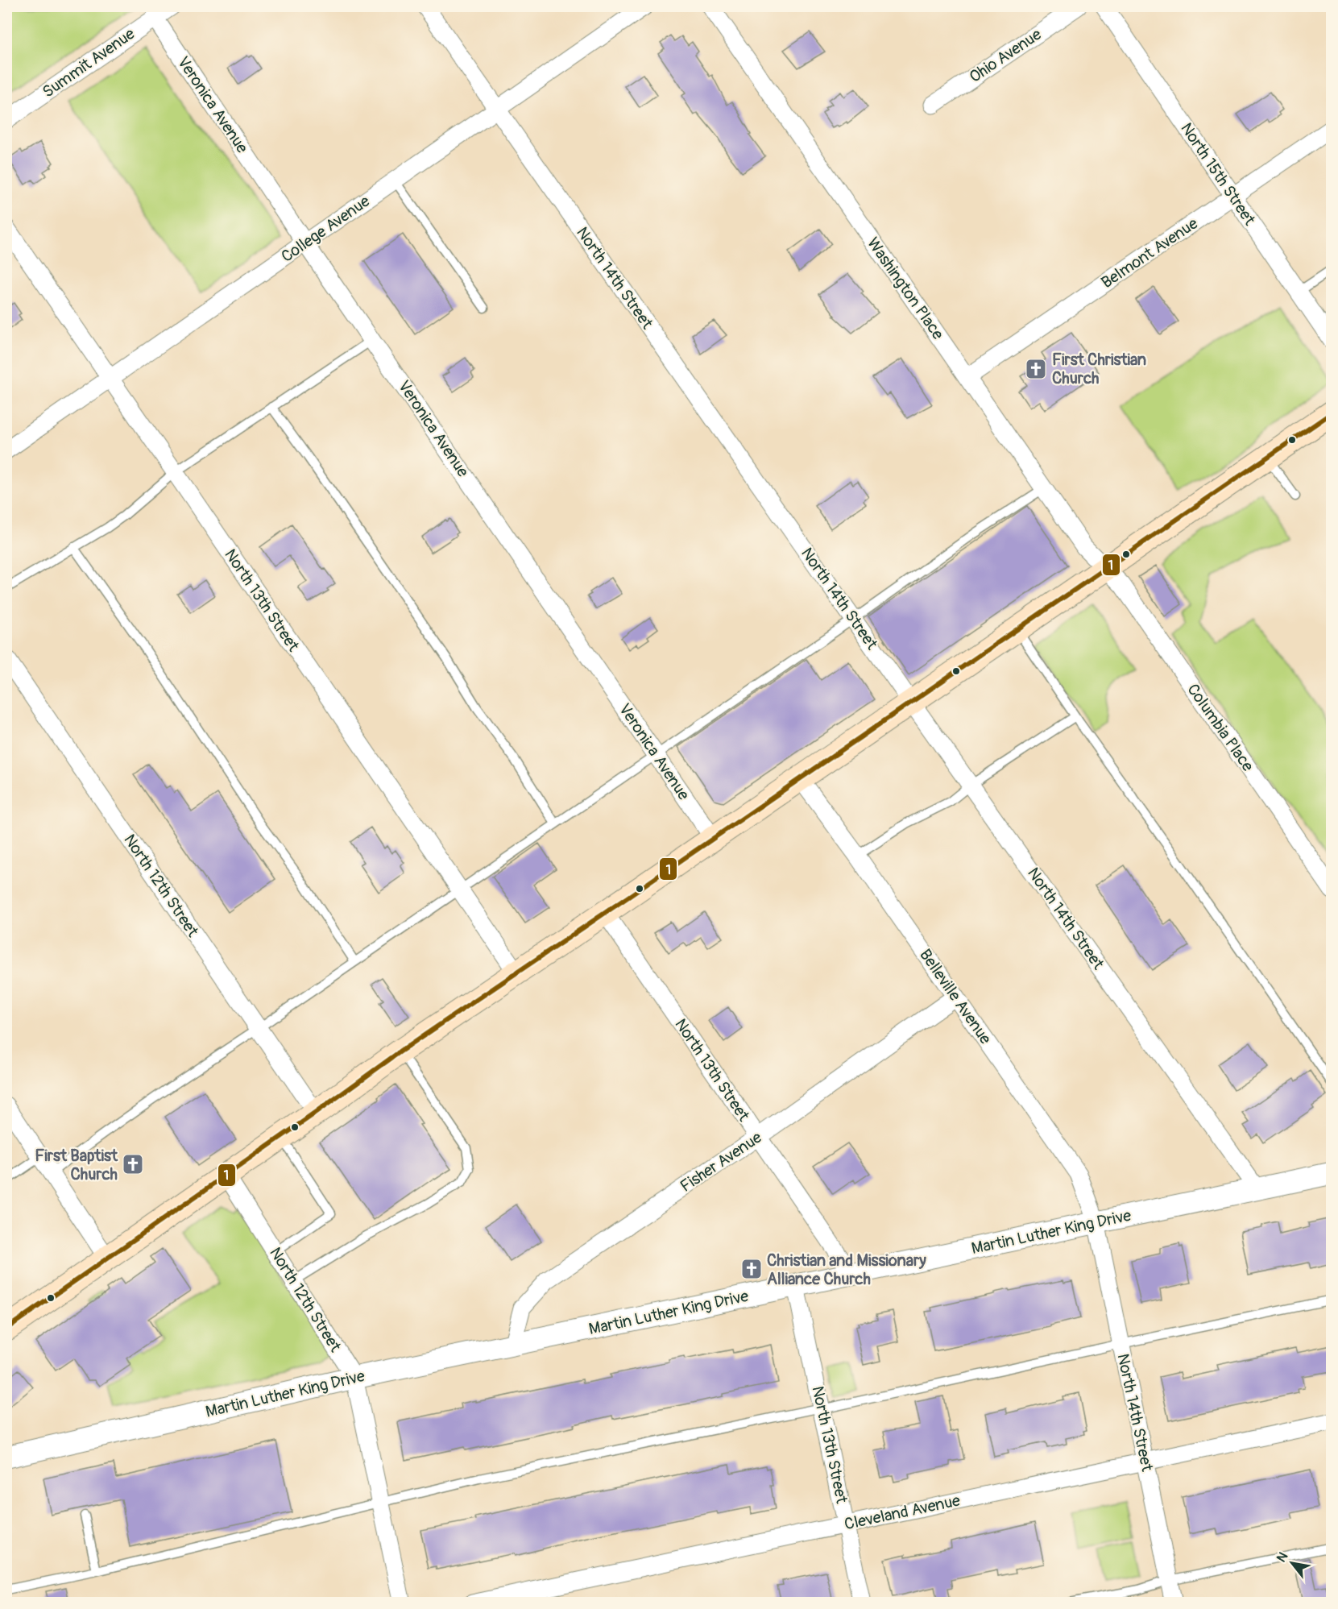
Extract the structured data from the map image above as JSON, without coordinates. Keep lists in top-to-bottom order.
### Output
{
  "streets": {
    "street": [
      "Ohio Avenue",
      "Summit Avenue",
      "Veronica Avenue",
      "North 15th Street",
      "College Avenue",
      "Belmont Avenue",
      "North 14th Street",
      "Washington Place",
      "North 13th Street",
      "Columbia Place",
      "North 12th Street",
      "Belleville Avenue",
      "Fisher Avenue",
      "Martin Luther King Drive",
      "Cleveland Avenue"
    ]
  },
  "crossings": [
    ["Summit Avenue", "Veronica Avenue"],
    ["Veronica Avenue", "College Avenue"],
    ["North 15th Street", "Belmont Avenue"],
    ["College Avenue", "North 14th Street"],
    ["College Avenue", "North 13th Street"],
    ["Belmont Avenue", "Washington Place"],
    ["North 14th Street", "Belleville Avenue"],
    ["North 14th Street", "Martin Luther King Drive"],
    ["North 14th Street", "Cleveland Avenue"],
    ["Washington Place", "Columbia Place"],
    ["North 13th Street", "Fisher Avenue"],
    ["North 13th Street", "Martin Luther King Drive"],
    ["North 13th Street", "Cleveland Avenue"],
    ["North 12th Street", "Martin Luther King Drive"],
    ["Belleville Avenue", "Fisher Avenue"],
    ["Belleville Avenue", "Martin Luther King Drive"],
    ["Fisher Avenue", "Martin Luther King Drive"]
  ],
  "places": {
    "church": ["First Christian Church", "First Baptist Church", "Christian and Missionary Alliance Church"]
  },
  "lines": ["transit line 1"],
  "north": "top left"
}
